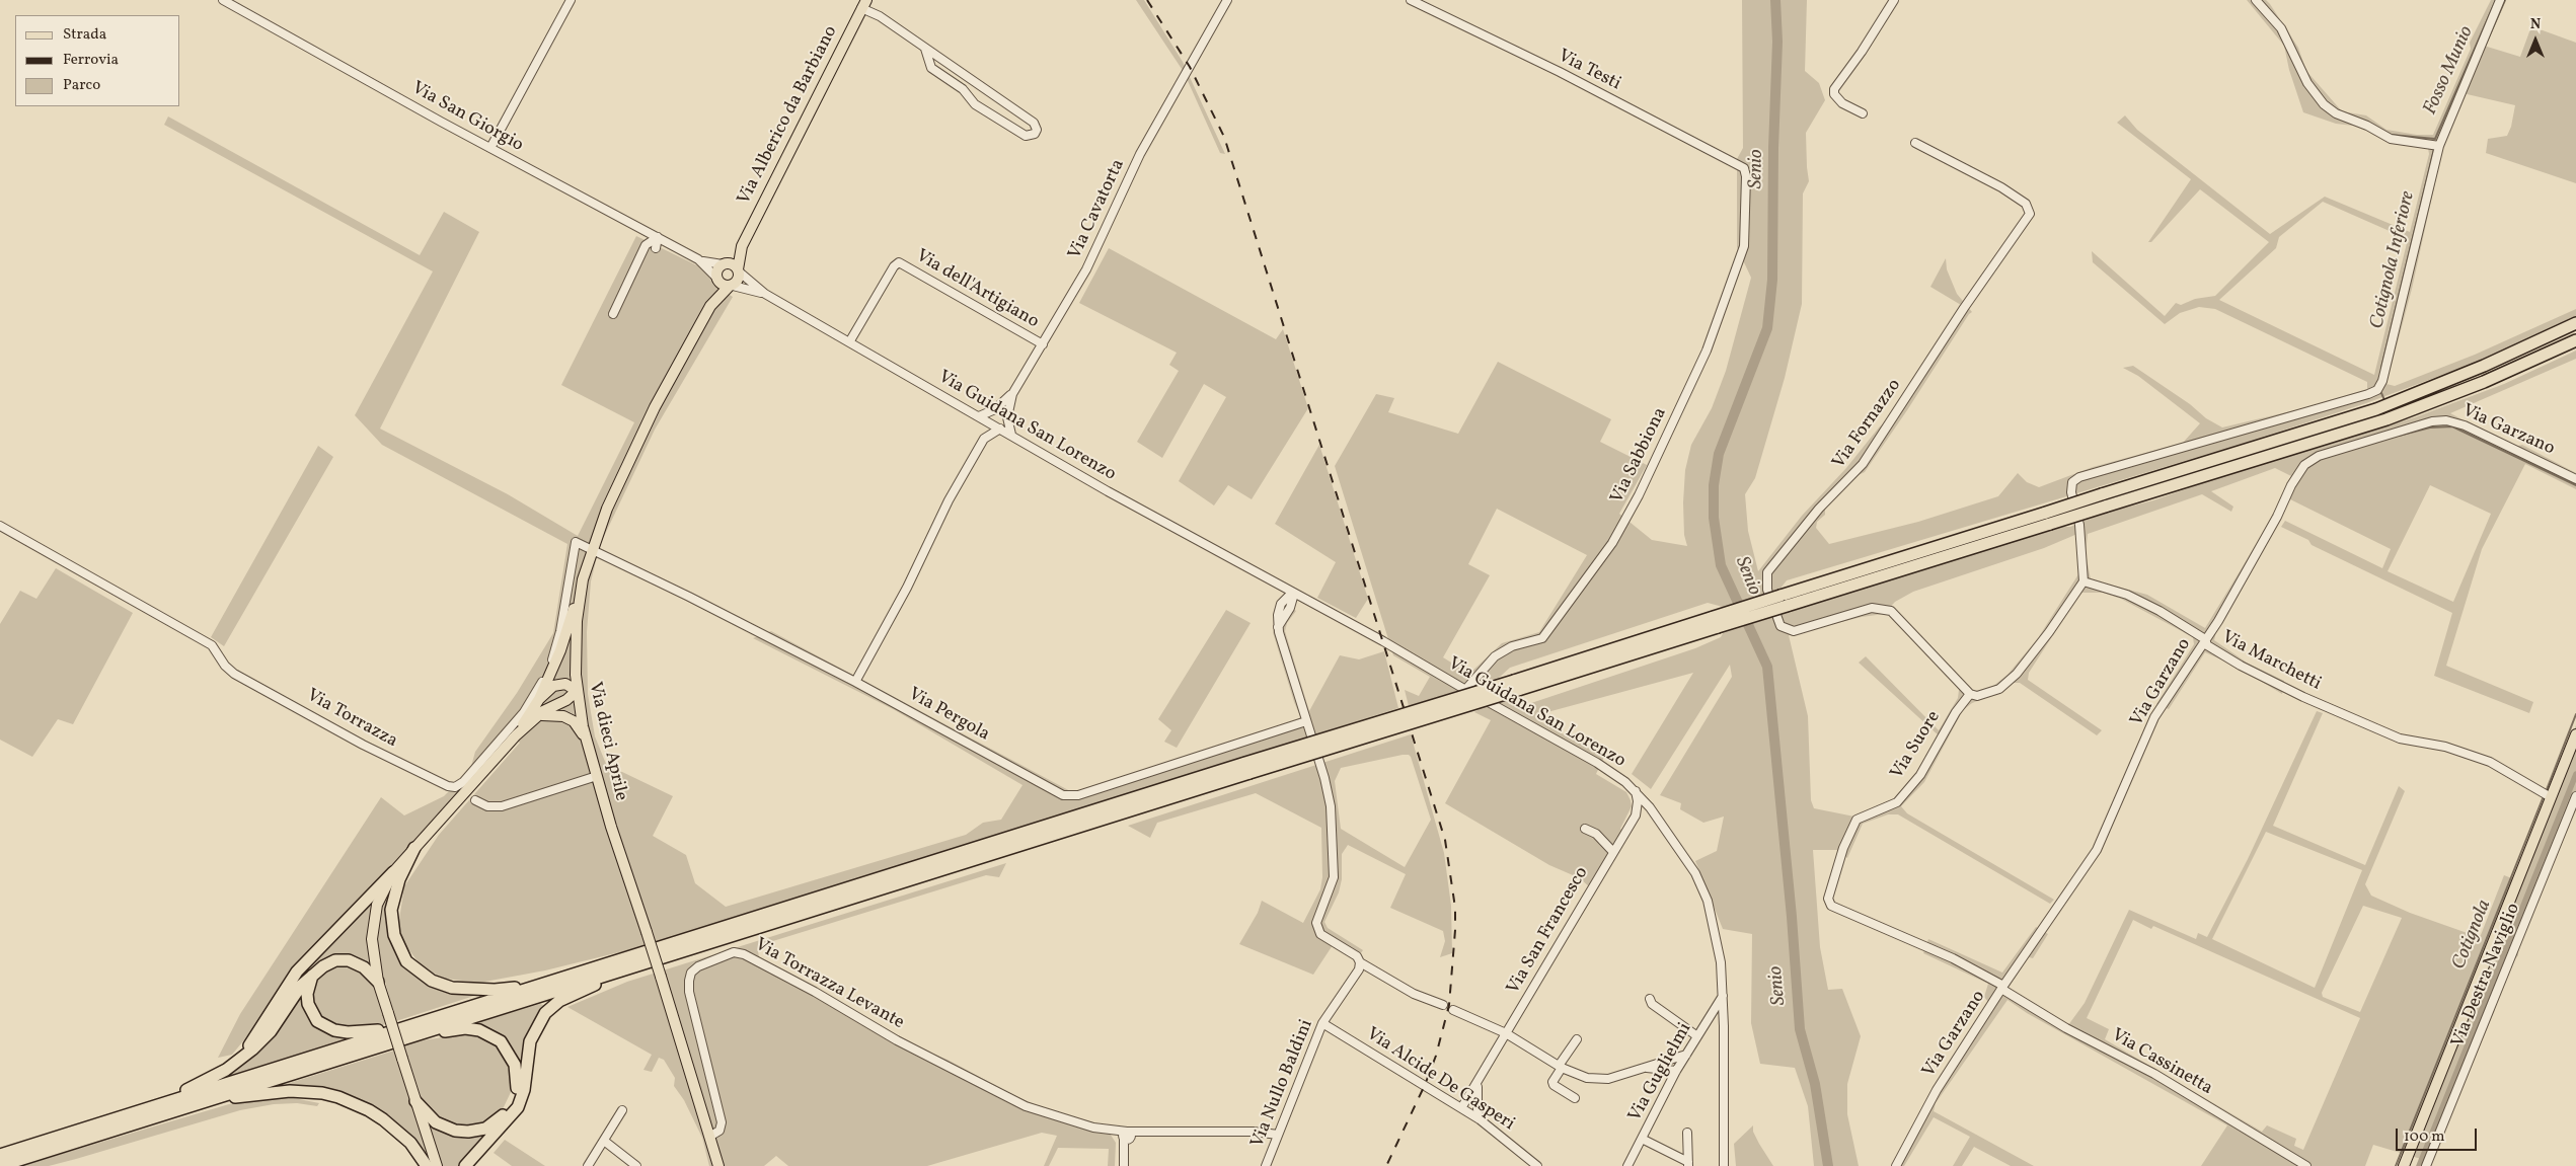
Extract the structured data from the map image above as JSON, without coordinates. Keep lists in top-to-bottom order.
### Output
{
  "streets": {
    "main road": ["Via Alberico da Barbiano", "Via dieci Aprile"],
    "street": [
      "Via Testi",
      "Via San Giorgio",
      "Via Cavatorta",
      "Via dell'Artigiano",
      "Via Fornazzo",
      "Via Guidana San Lorenzo",
      "Via Garzano",
      "Via Sabbiona",
      "Via Marchetti",
      "Via Pergola",
      "Via Torrazza",
      "Via Suore",
      "Via San Francesco",
      "Via Destra Naviglio",
      "Via Torrazza Levante",
      "Via Cassinetta",
      "Via Guglielmi",
      "Via Alcide De Gasperi",
      "Via Nullo Baldini"
    ]
  },
  "crossings": [
    ["Via Testi", "Via Sabbiona"],
    ["Via Alberico da Barbiano", "Via San Giorgio"],
    ["Via Alberico da Barbiano", "Via dieci Aprile"],
    ["Via San Giorgio", "Via dieci Aprile"],
    ["Via Cavatorta", "Via dell'Artigiano"],
    ["Via Cavatorta", "Via Guidana San Lorenzo"],
    ["Via dell'Artigiano", "Via Guidana San Lorenzo"],
    ["Via Fornazzo", "Via Suore"],
    ["Via Guidana San Lorenzo", "Via Sabbiona"],
    ["Via Guidana San Lorenzo", "Via Guglielmi"],
    ["Via Garzano", "Via Marchetti"],
    ["Via Garzano", "Via Cassinetta"],
    ["Via Pergola", "Via Torrazza"],
    ["Via Pergola", "Via dieci Aprile"],
    ["Via dieci Aprile", "Via Torrazza Levante"],
    ["Via Suore", "Via Cassinetta"],
    ["Via San Francesco", "Via Alcide De Gasperi"],
    ["Via Alcide De Gasperi", "Via Nullo Baldini"]
  ],
  "water": [
    "Fosso Munio",
    "Senio",
    "Cotignola Inferiore",
    "Cotignola"
  ],
  "legend": ["Strada", "Ferrovia", "Parco"],
  "scale_bar": "100 m",
  "north": "top"
}
